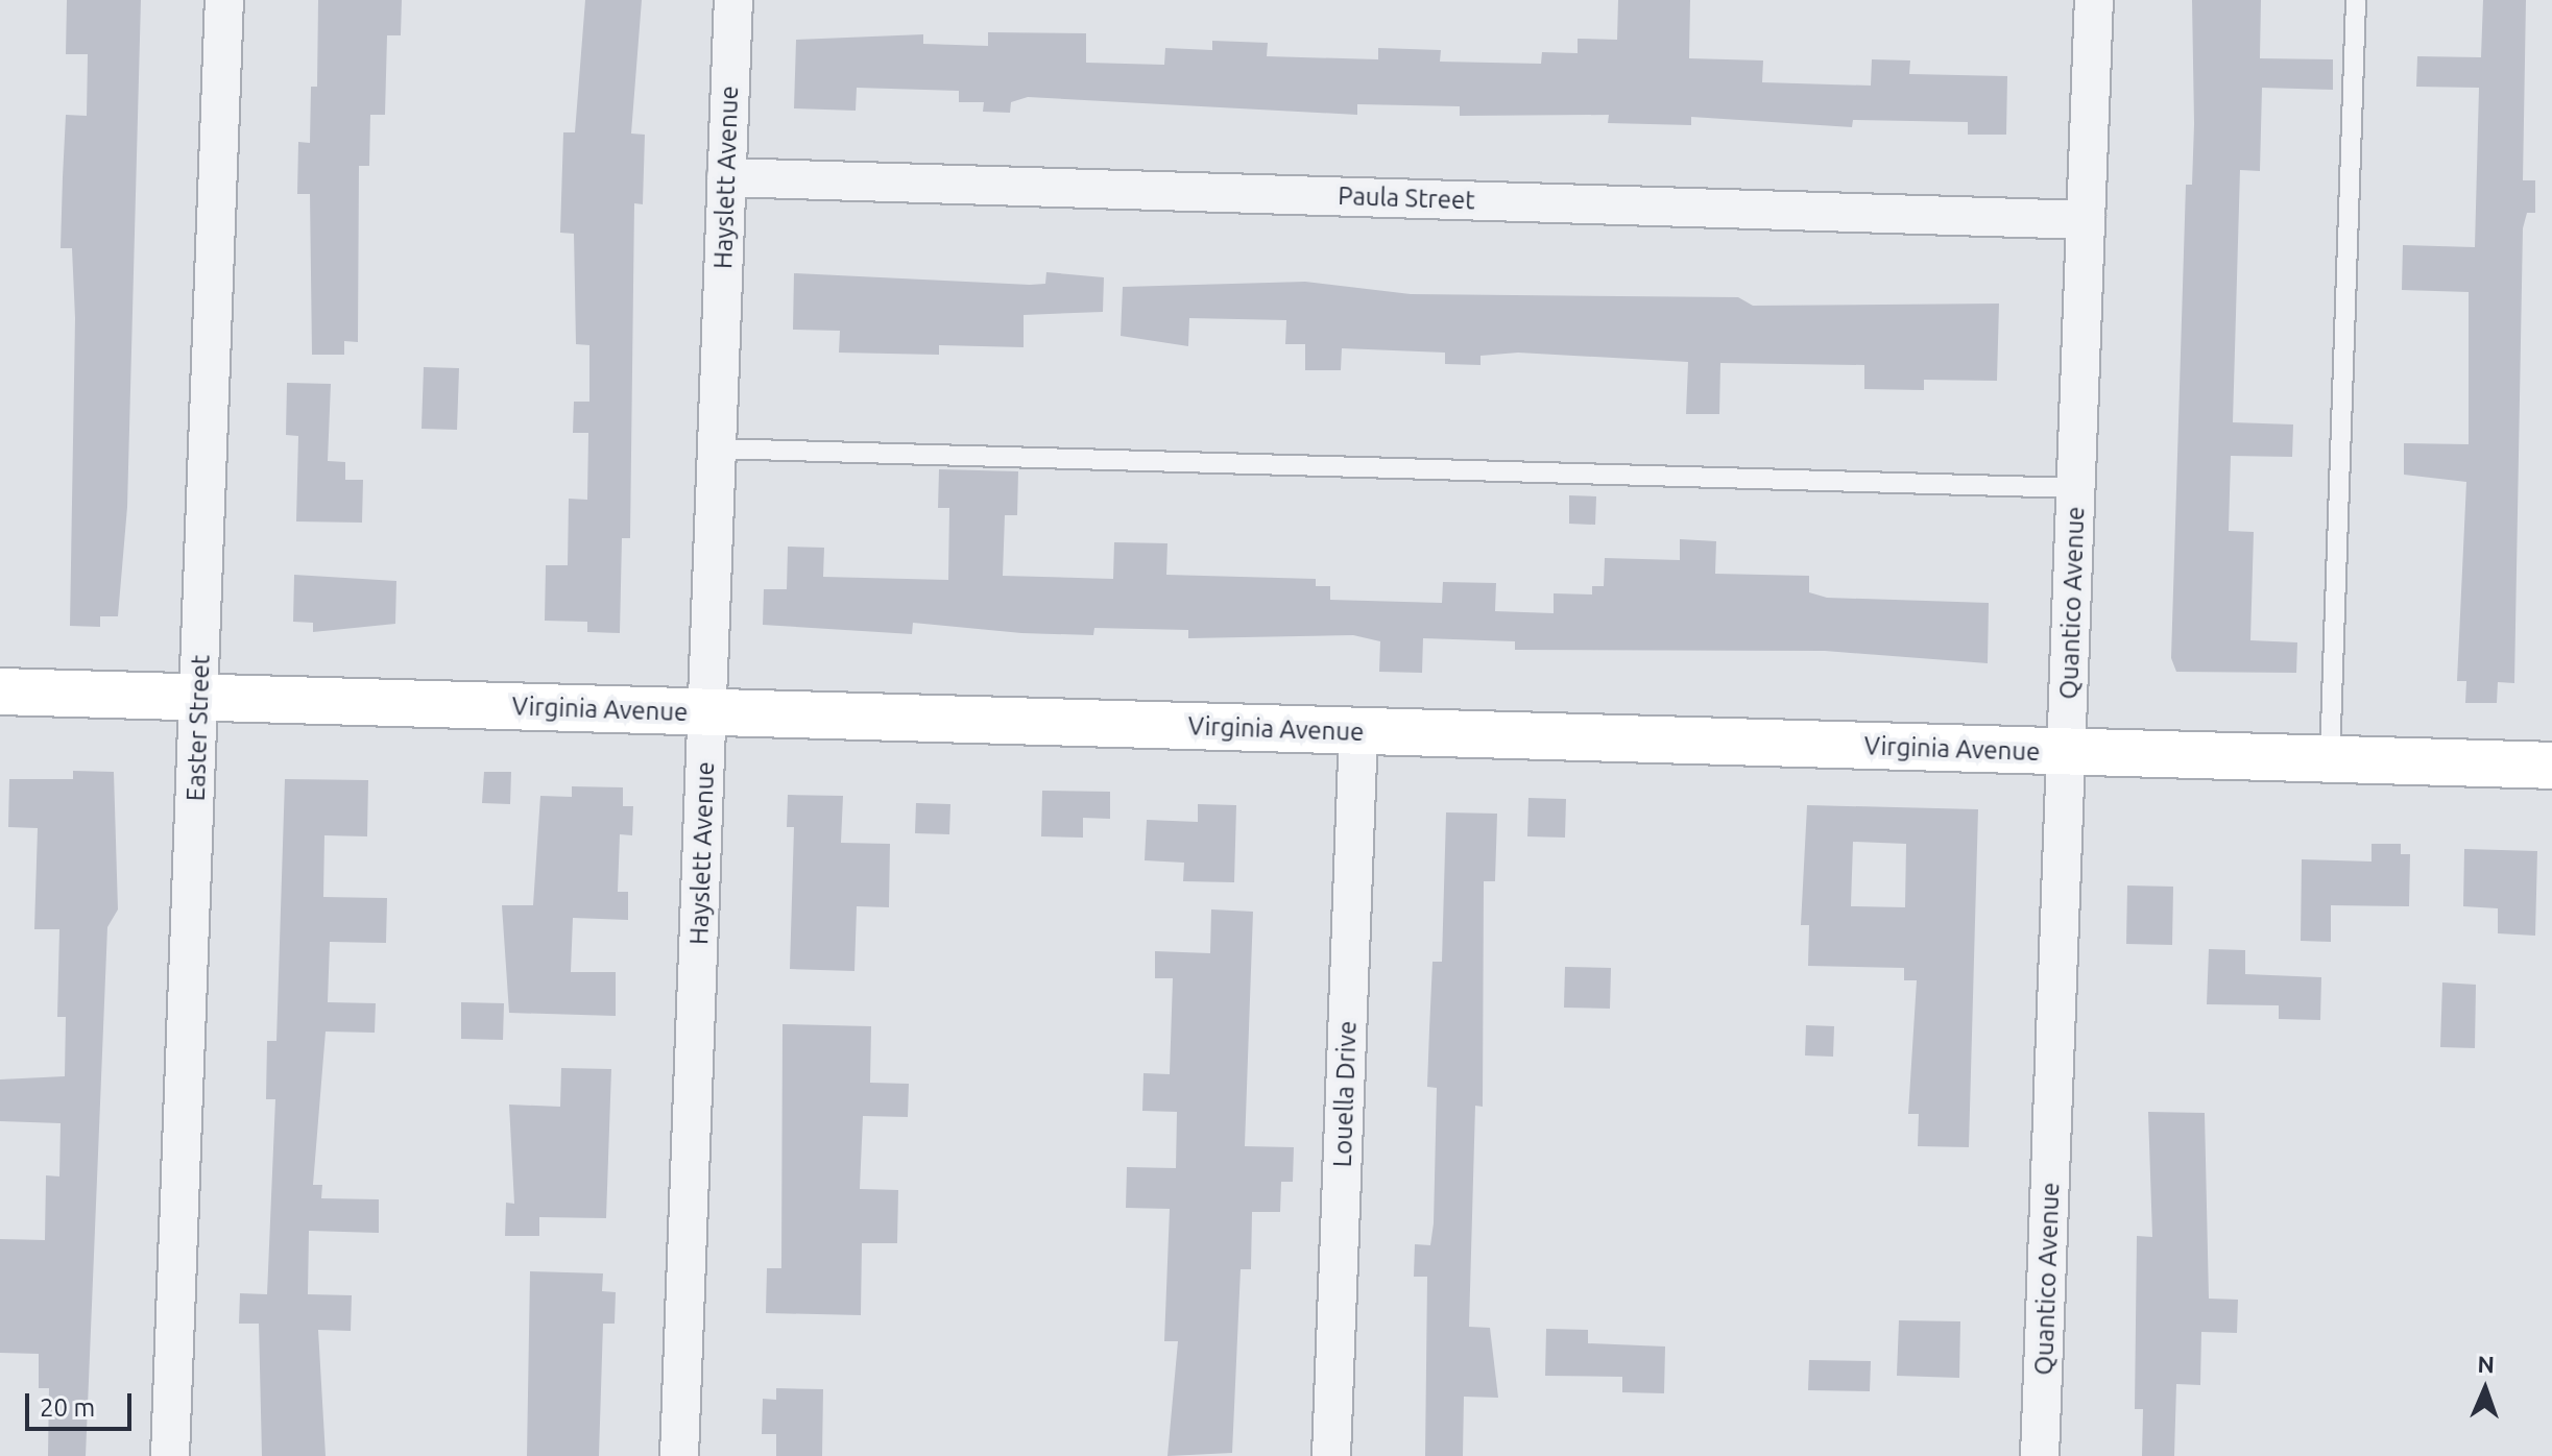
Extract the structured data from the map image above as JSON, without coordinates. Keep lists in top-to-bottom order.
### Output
{
  "streets": {
    "street": [
      "Hayslett Avenue",
      "Paula Street",
      "Quantico Avenue",
      "Virginia Avenue",
      "Easter Street",
      "Louella Drive"
    ]
  },
  "crossings": [
    ["Hayslett Avenue", "Paula Street"],
    ["Hayslett Avenue", "Virginia Avenue"],
    ["Paula Street", "Quantico Avenue"],
    ["Quantico Avenue", "Virginia Avenue"],
    ["Virginia Avenue", "Easter Street"],
    ["Virginia Avenue", "Louella Drive"]
  ],
  "scale_bar": "20 m",
  "north": "top"
}
